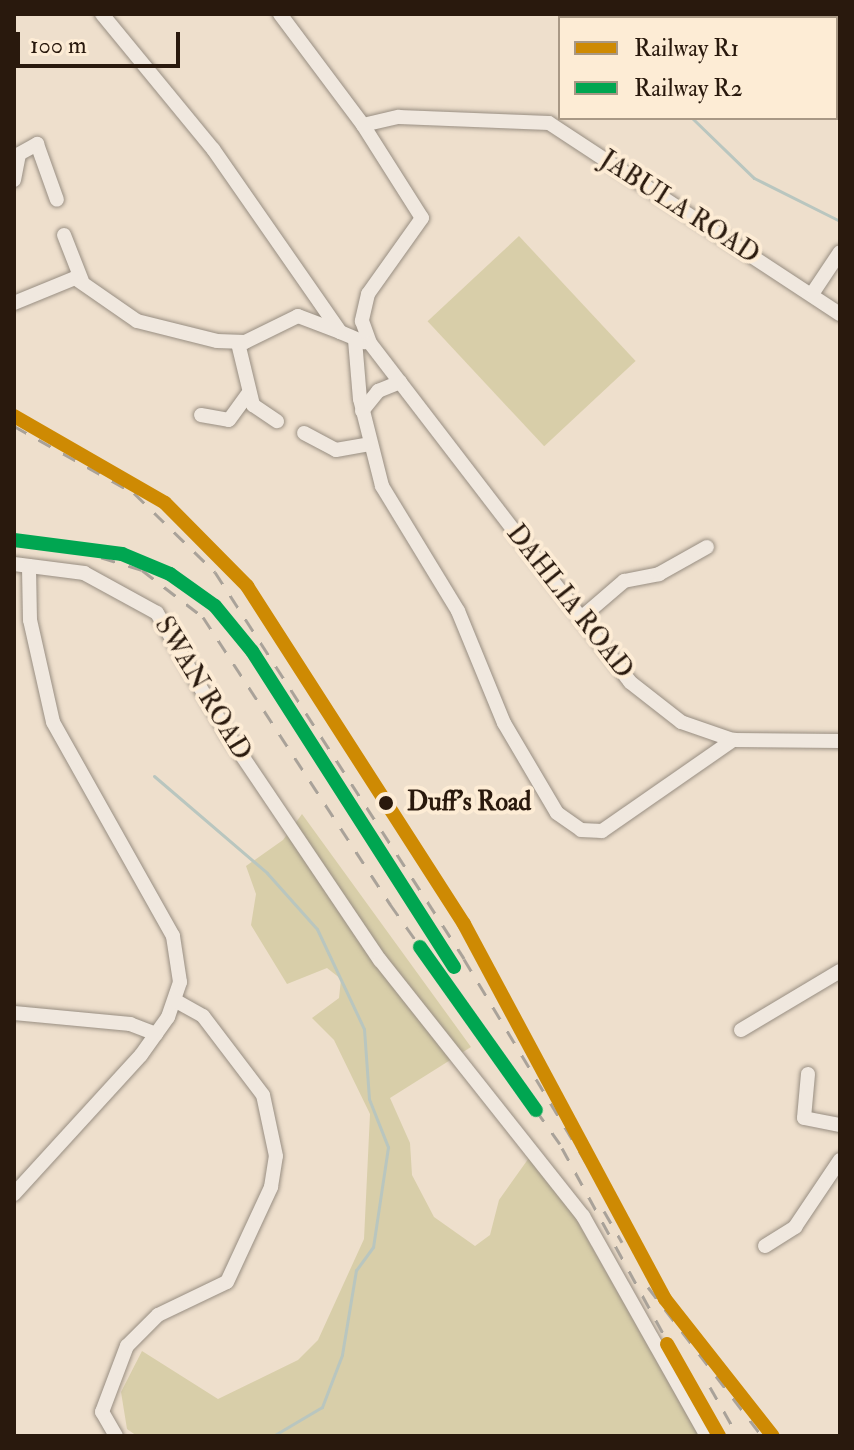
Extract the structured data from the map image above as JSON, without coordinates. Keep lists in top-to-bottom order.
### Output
{
  "streets": {
    "street": ["JABULA ROAD", "DAHLIA ROAD", "SWAN ROAD"]
  },
  "crossings": [
    ["JABULA ROAD", "DAHLIA ROAD"]
  ],
  "places": ["Duff's Road"],
  "lines": ["rail line R1", "rail line R2"],
  "legend": ["Railway R1", "Railway R2"],
  "scale_bar": "100 m"
}
